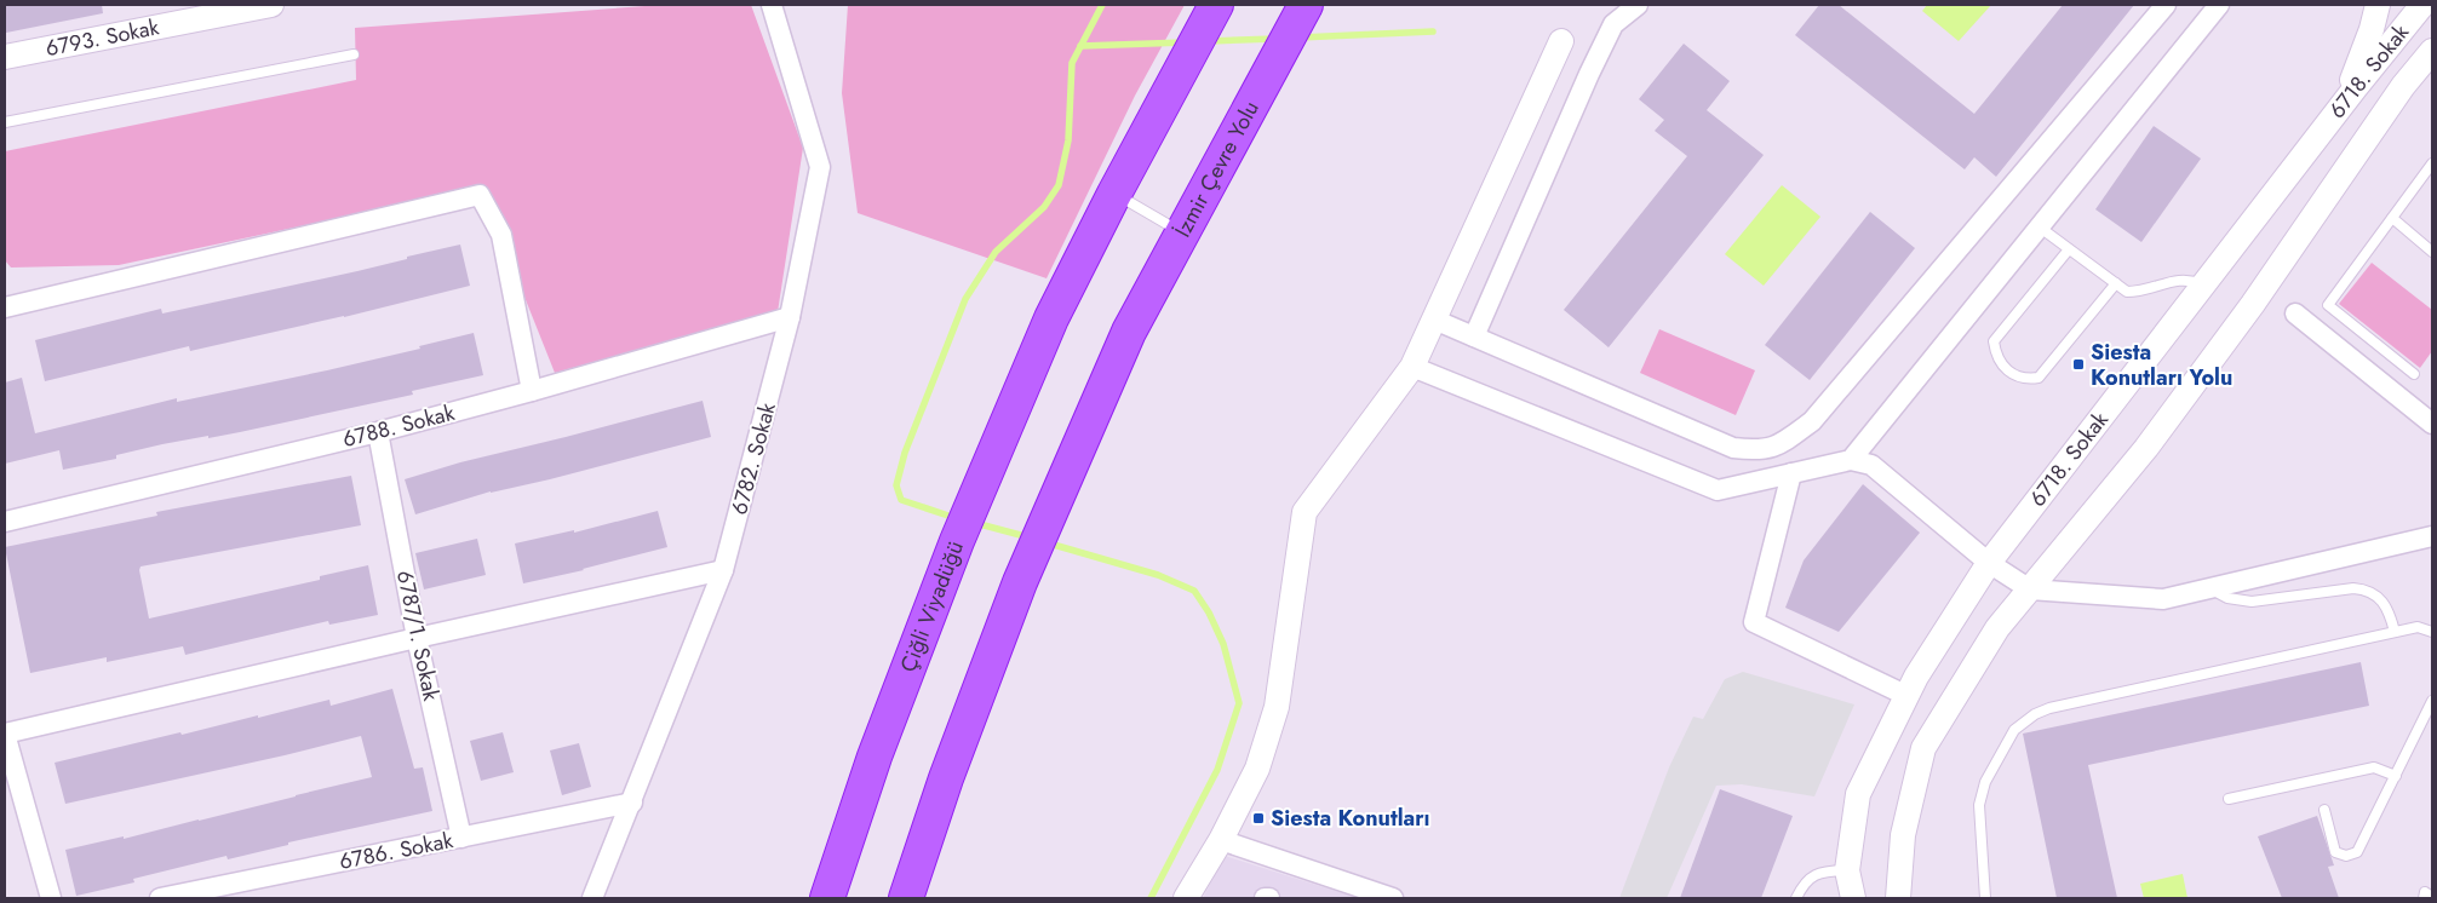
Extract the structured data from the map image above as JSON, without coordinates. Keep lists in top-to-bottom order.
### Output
{
  "streets": {
    "highway": ["İzmir Çevre Yolu", "Çiğli Viyadüğü"],
    "street": [
      "6793. Sokak",
      "6718. Sokak",
      "6788. Sokak",
      "6782. Sokak",
      "6787/1. Sokak",
      "6786. Sokak"
    ]
  },
  "crossings": [
    ["6788. Sokak", "6782. Sokak"],
    ["6788. Sokak", "6787/1. Sokak"],
    ["6782. Sokak", "6786. Sokak"],
    ["6787/1. Sokak", "6786. Sokak"]
  ],
  "places": {
    "transit": ["Siesta Konutları Yolu", "Siesta Konutları"]
  }
}
